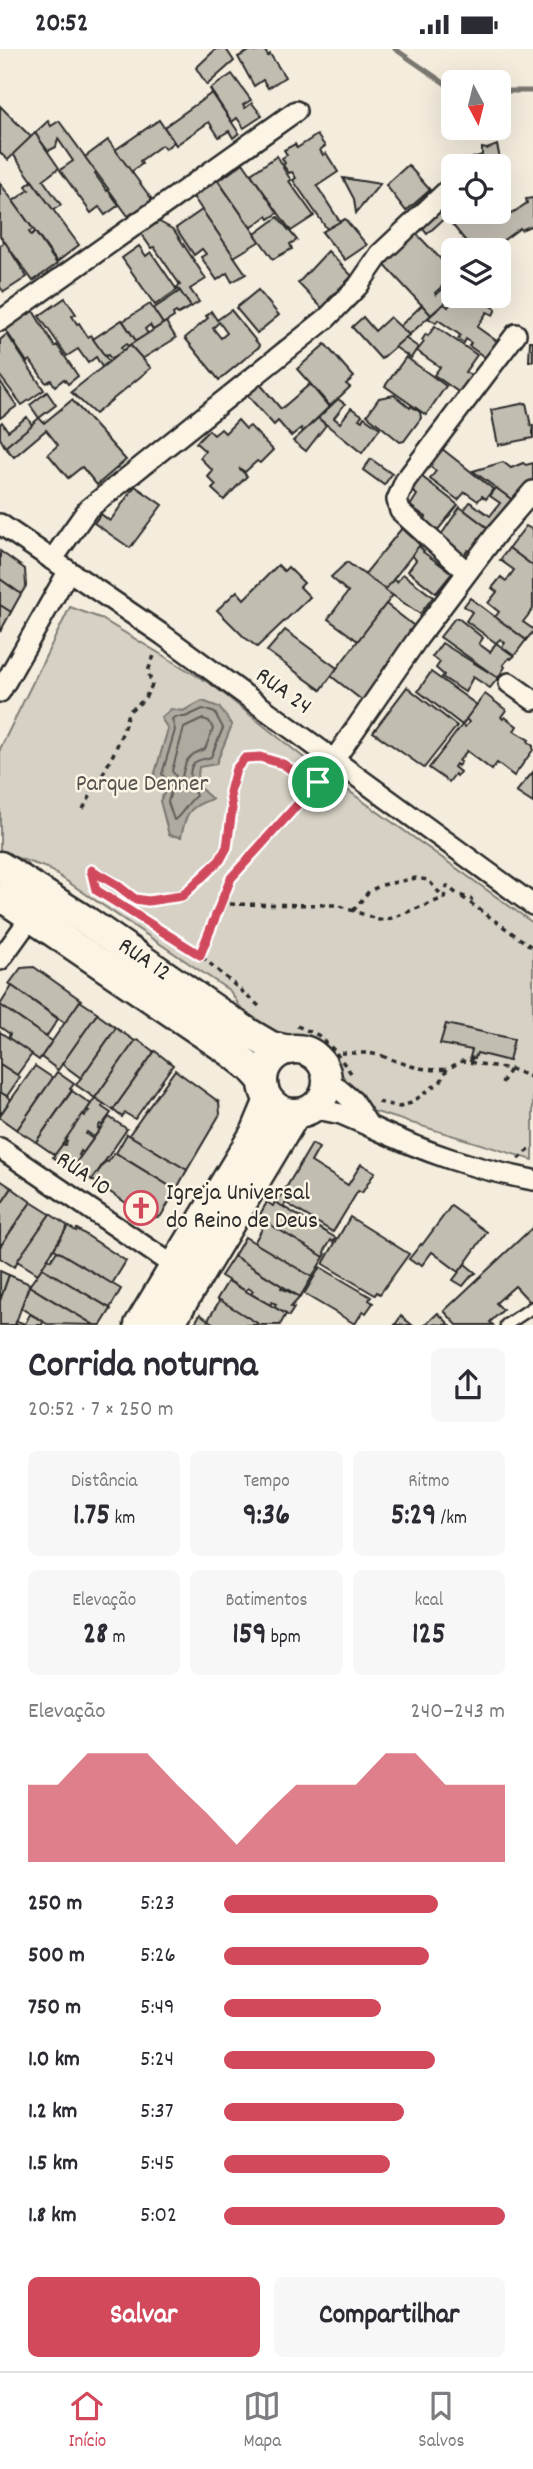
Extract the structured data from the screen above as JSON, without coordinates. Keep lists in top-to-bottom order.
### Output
{
  "streets": {
    "street": ["RUA 24", "RUA 12", "RUA 10"]
  },
  "parks": ["Parque Denner"],
  "places": {
    "church": ["Igreja Universal do Reino de Deus"]
  },
  "north": "bottom",
  "page": {
    "status": "20:52",
    "heading": ["Corrida noturna", "20:52 · 7 × 250 m"],
    "stats": [
      ["Distância", "1.75 km"],
      ["Tempo", "9:36"],
      ["Ritmo", "5:29 /km"],
      ["Elevação", "28 m"],
      ["Batimentos", "159 bpm"],
      ["kcal", "125"]
    ],
    "chart": ["Elevação", "240–243 m"],
    "list": [
      {
        "name": "250 m",
        "note": "5:23"
      },
      {
        "name": "500 m",
        "note": "5:26"
      },
      {
        "name": "750 m",
        "note": "5:49"
      },
      {
        "name": "1.0 km",
        "note": "5:24"
      },
      {
        "name": "1.2 km",
        "note": "5:37"
      },
      {
        "name": "1.5 km",
        "note": "5:45"
      },
      {
        "name": "1.8 km",
        "note": "5:02"
      }
    ],
    "buttons": ["Salvar", "Compartilhar"],
    "tabs": ["Início", "Mapa", "Salvos"]
  }
}
